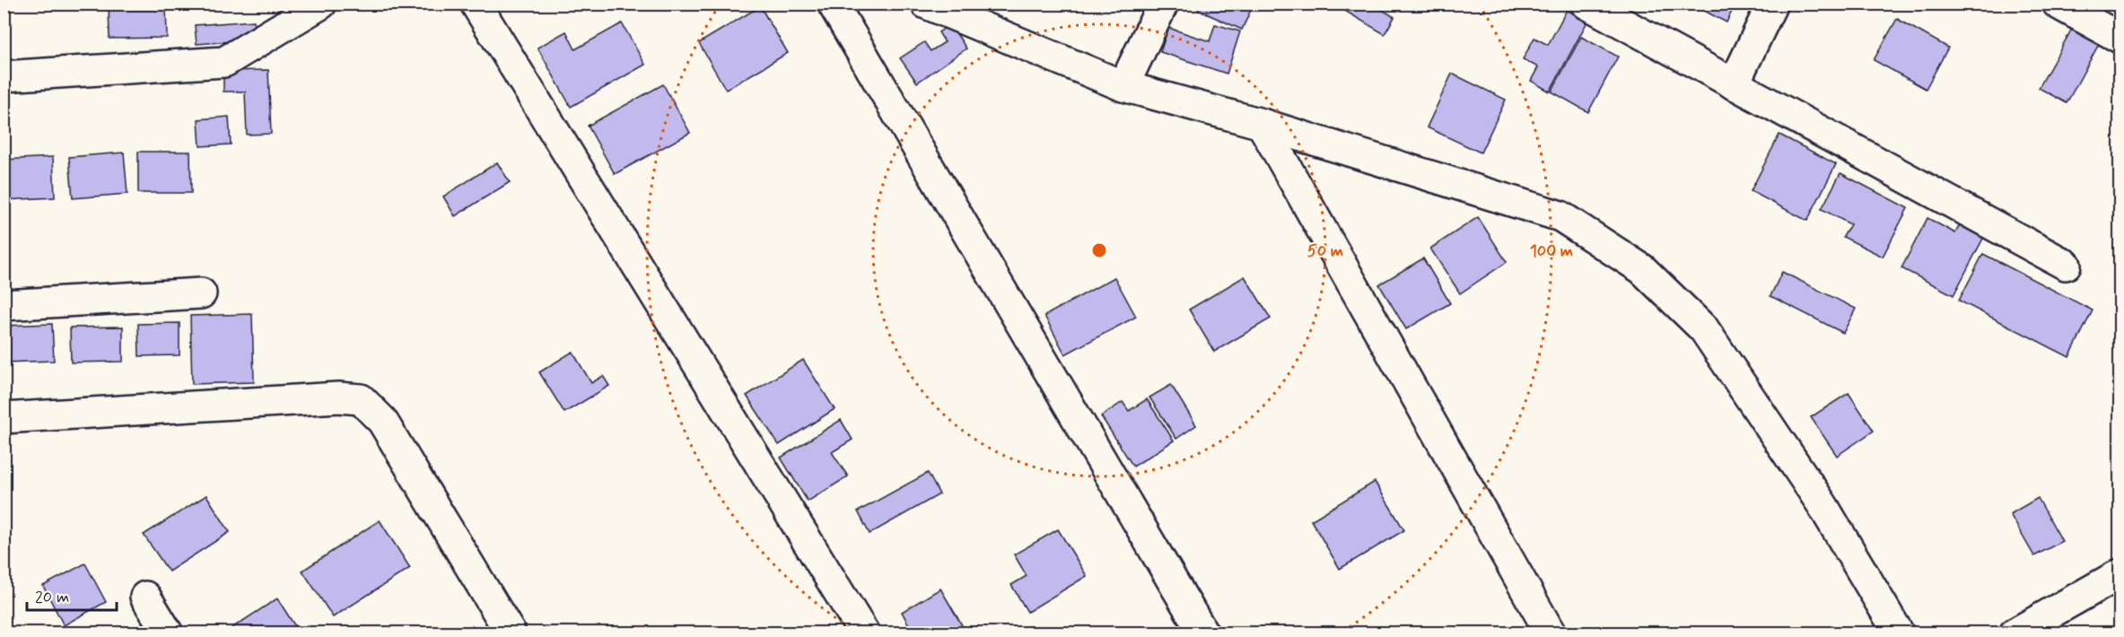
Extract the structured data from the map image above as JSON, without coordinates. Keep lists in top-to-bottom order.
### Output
{
  "scale_bar": "20 m",
  "rings": ["50 m", "100 m"]
}
